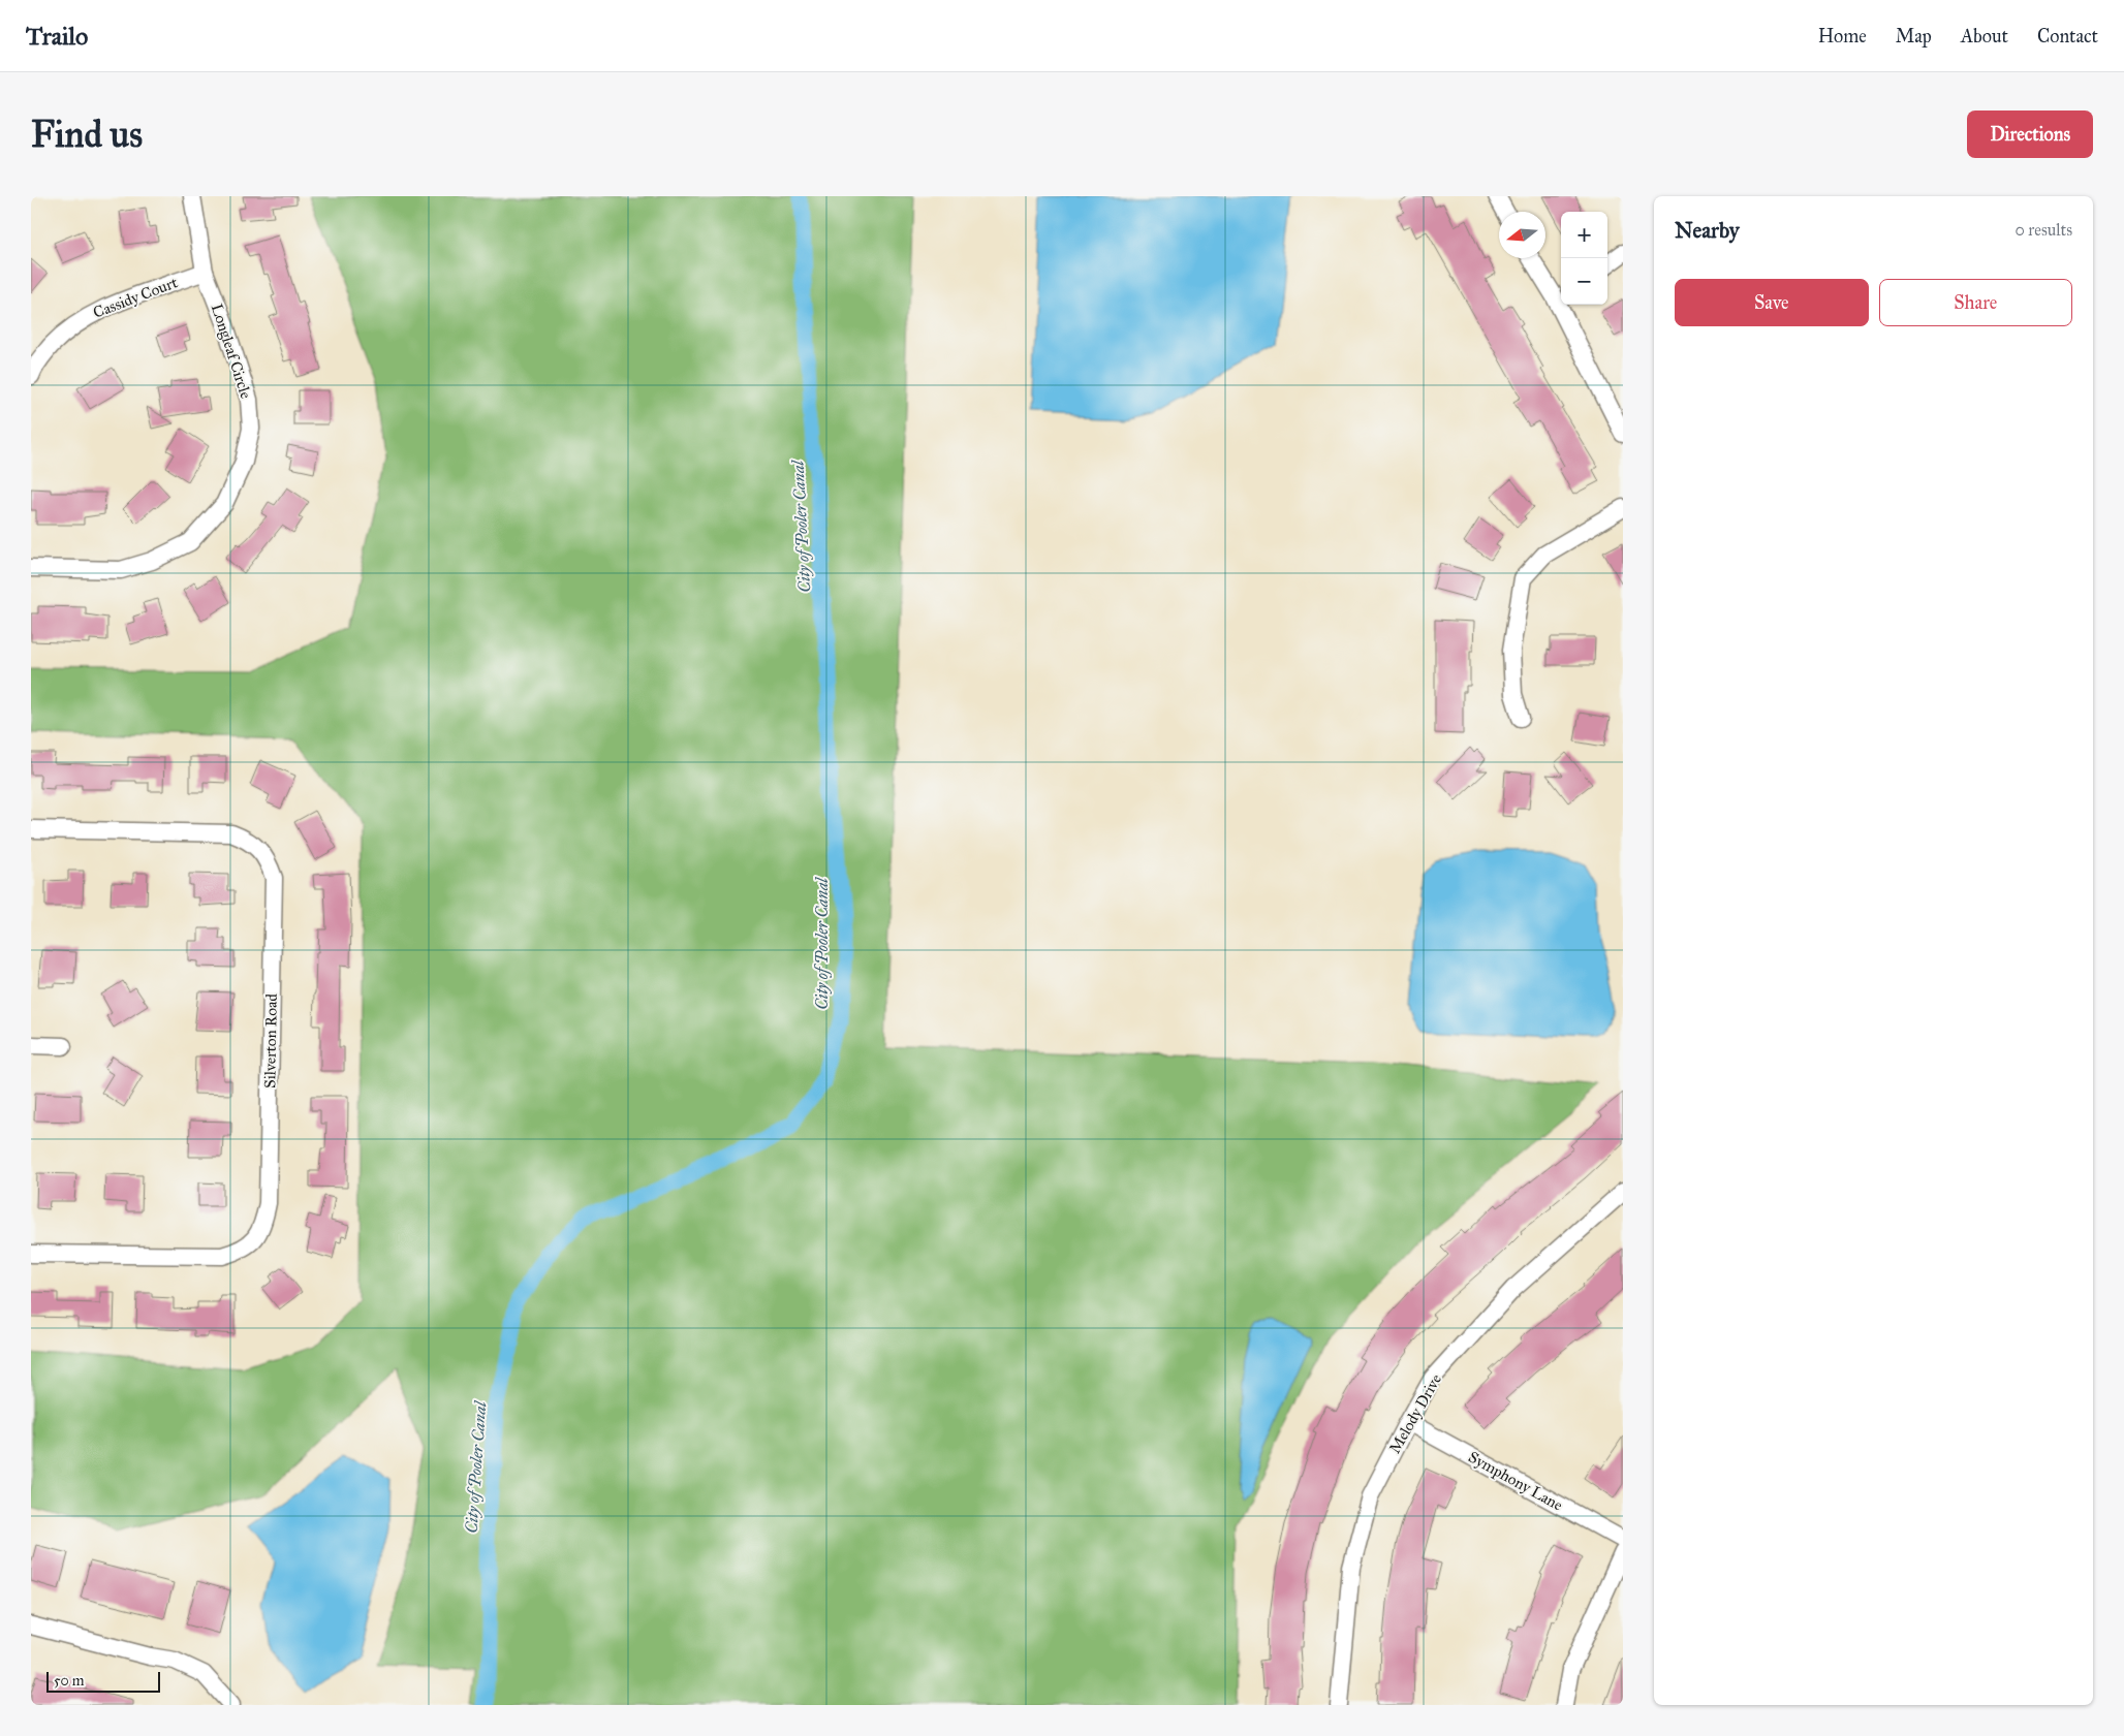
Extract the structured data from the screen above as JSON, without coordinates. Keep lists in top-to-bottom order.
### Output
{
  "streets": {
    "street": [
      "Cassidy Court",
      "Longleaf Circle",
      "Silverton Road",
      "Melody Drive",
      "Symphony Lane"
    ]
  },
  "crossings": [
    ["Cassidy Court", "Longleaf Circle"],
    ["Melody Drive", "Symphony Lane"]
  ],
  "water": ["City of Pooler Canal"],
  "scale_bar": "50 m",
  "north": "left",
  "page": {
    "header": "Trailo",
    "nav": [
      "Home",
      "Map",
      "About",
      "Contact"
    ],
    "buttons": [
      "Directions",
      ["Save", "Share"]
    ],
    "title": "Find us",
    "heading": ["Nearby", "0 results"],
    "map_buttons": ["+", "−"],
    "scale": "50 m"
  }
}
